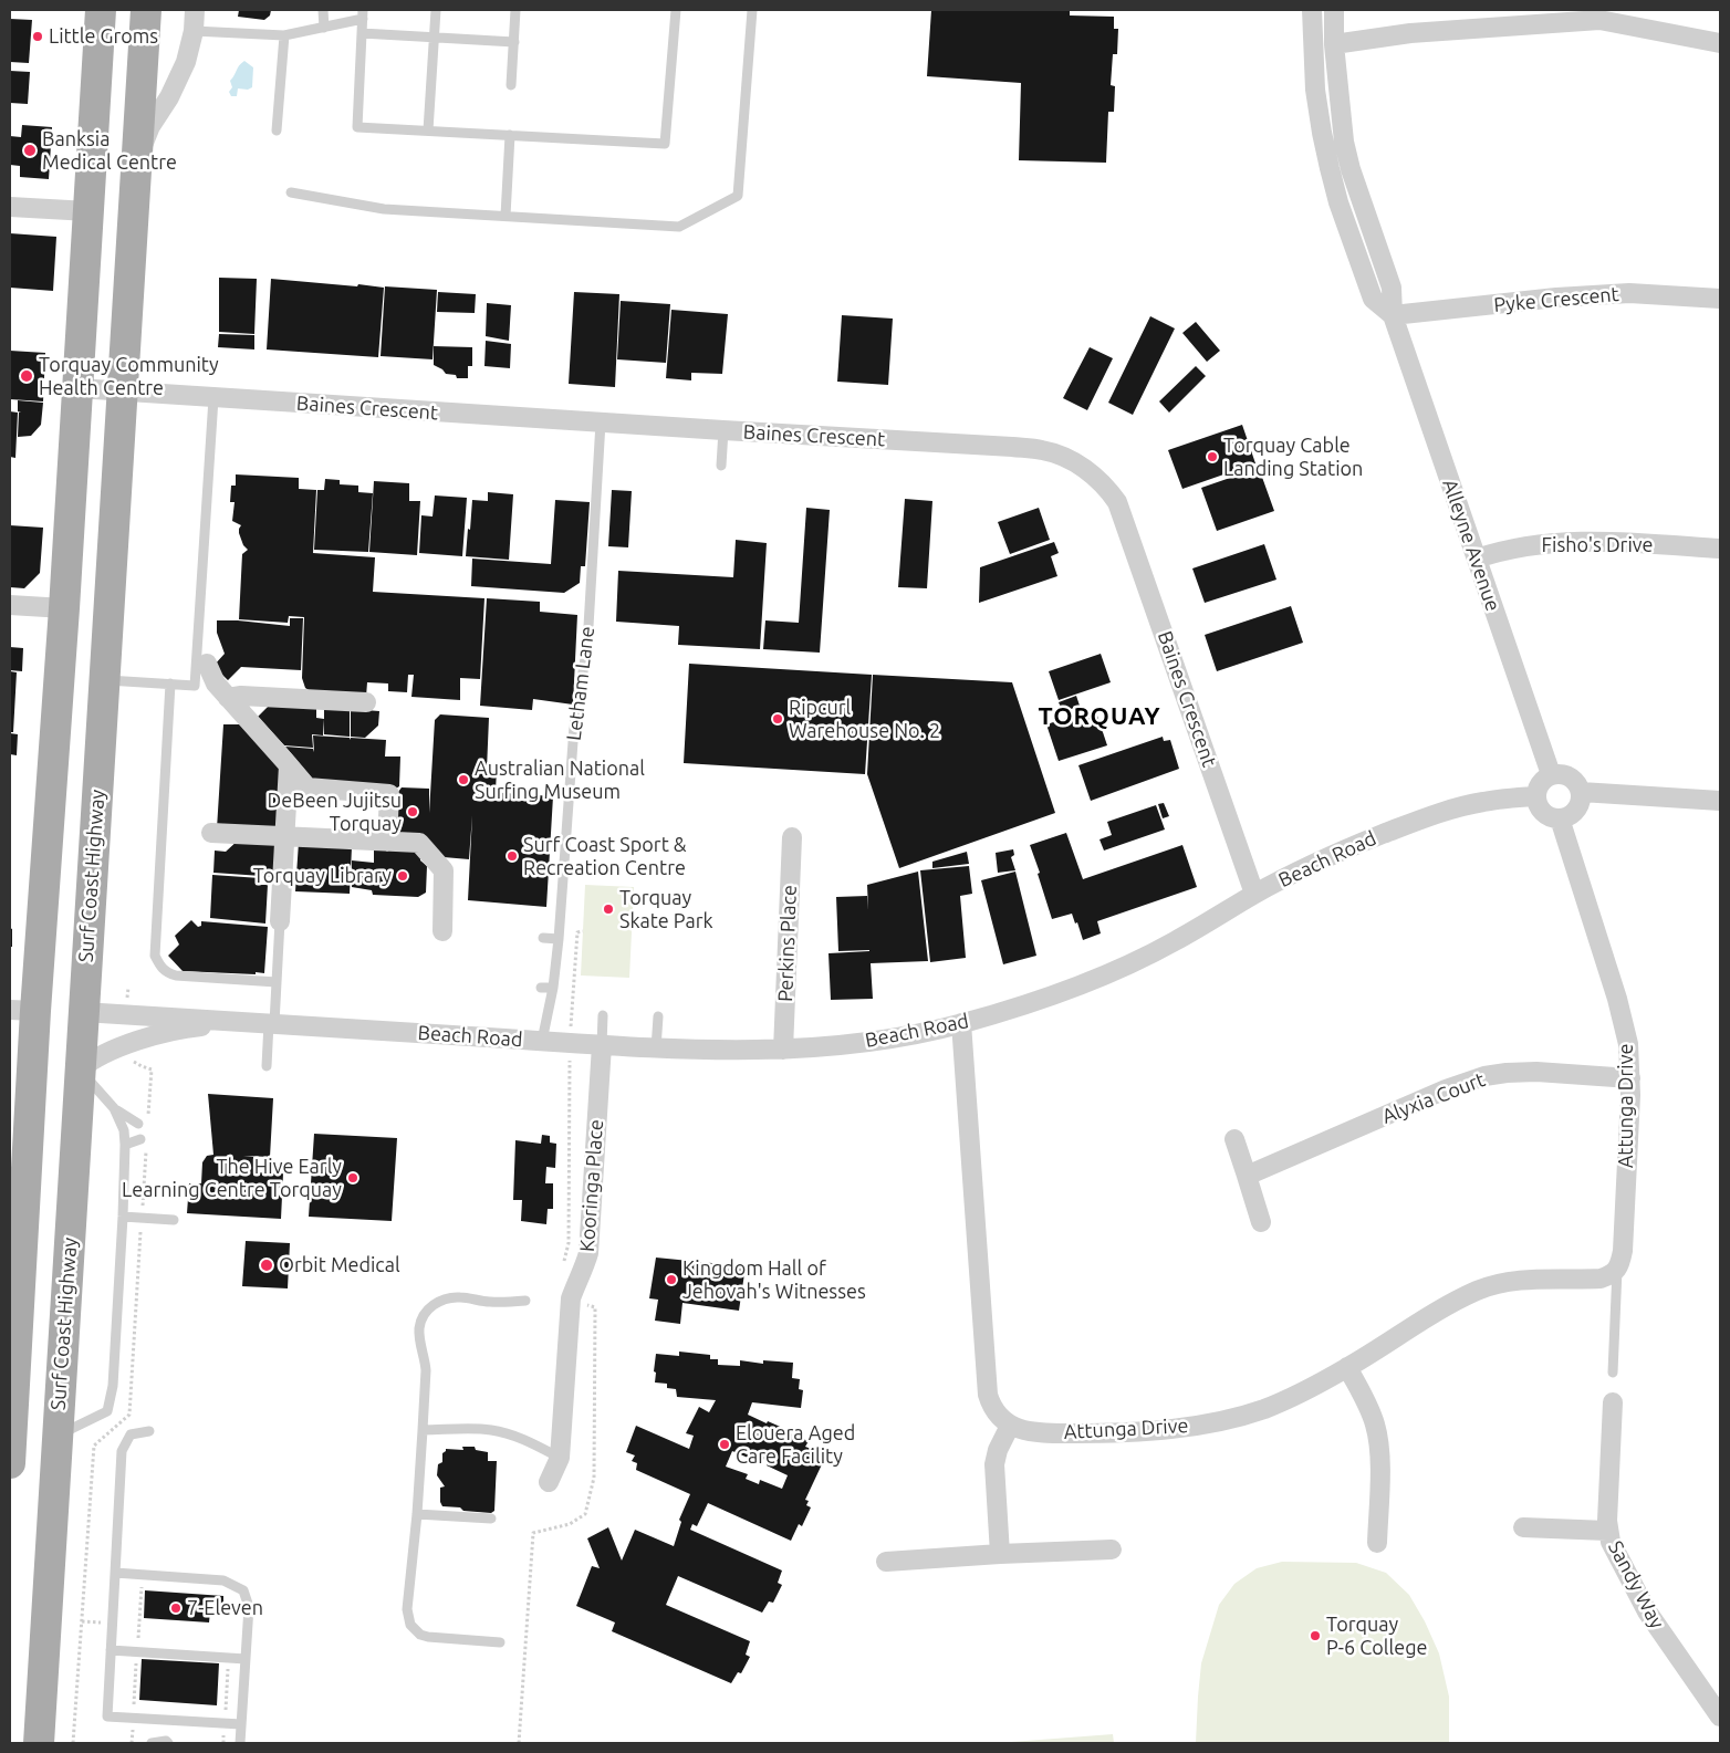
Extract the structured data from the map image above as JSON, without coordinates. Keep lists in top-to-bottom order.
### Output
{
  "streets": {
    "main road": ["Surf Coast Highway"],
    "street": [
      "Pyke Crescent",
      "Baines Crescent",
      "Alleyne Avenue",
      "Fisho's Drive",
      "Beach Road",
      "Perkins Place",
      "Alyxia Court",
      "Attunga Drive",
      "Kooringa Place",
      "Sandy Way"
    ],
    "lane": ["Letham Lane"]
  },
  "crossings": [
    ["Pyke Crescent", "Alleyne Avenue"],
    ["Baines Crescent", "Letham Lane"],
    ["Baines Crescent", "Beach Road"],
    ["Baines Crescent", "Surf Coast Highway"],
    ["Alleyne Avenue", "Fisho's Drive"],
    ["Alleyne Avenue", "Beach Road"],
    ["Alleyne Avenue", "Attunga Drive"],
    ["Letham Lane", "Beach Road"],
    ["Beach Road", "Surf Coast Highway"],
    ["Beach Road", "Perkins Place"],
    ["Beach Road", "Attunga Drive"],
    ["Beach Road", "Kooringa Place"],
    ["Alyxia Court", "Attunga Drive"]
  ],
  "districts": ["TORQUAY"],
  "places": [
    "Little Groms",
    "Banksia Medical Centre",
    "Torquay Community Health Centre",
    "Torquay Cable Landing Station",
    "Ripcurl Warehouse No. 2",
    "Australian National Surfing Museum",
    "DeBeen Jujitsu Torquay",
    "Surf Coast Sport & Recreation Centre",
    "Torquay Library",
    "Torquay Skate Park",
    "The Hive Early Learning Centre Torquay",
    "Orbit Medical",
    "Kingdom Hall of Jehovah's Witnesses",
    "Elouera Aged Care Facility",
    "7-Eleven",
    "Torquay P-6 College"
  ]
}
